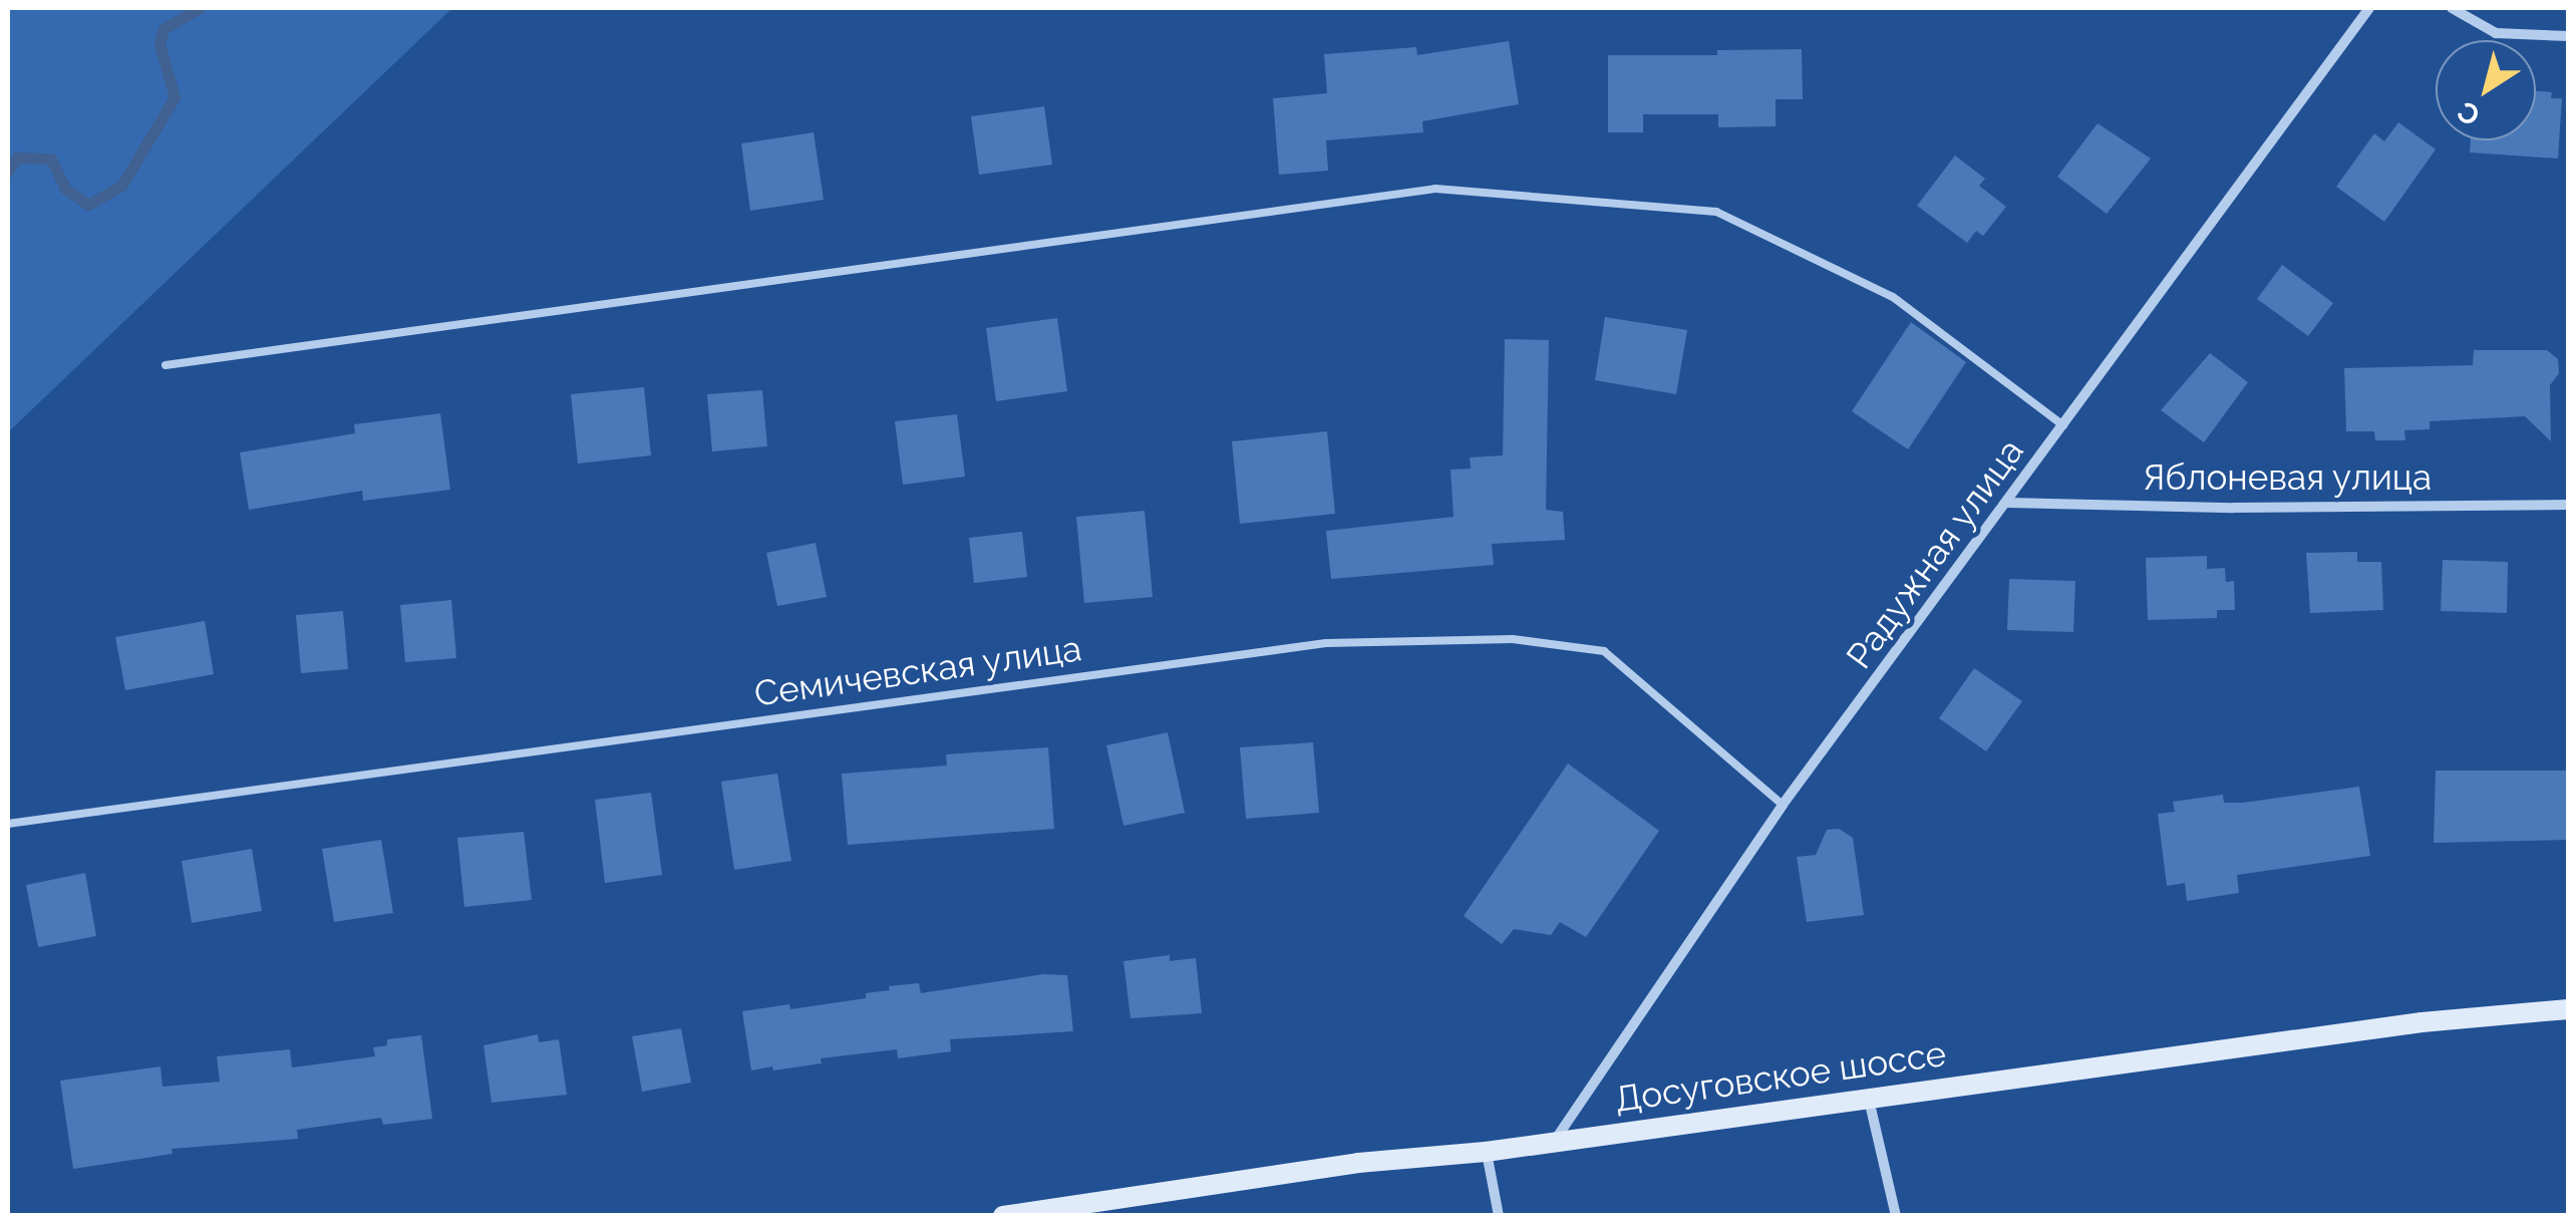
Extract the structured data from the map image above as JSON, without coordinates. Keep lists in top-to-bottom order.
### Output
{
  "streets": {
    "main road": ["Досуговское шоссе"],
    "street": ["Яблоневая улица", "Радужная улица"],
    "lane": ["Семичевская улица"]
  },
  "crossings": [
    ["Яблоневая улица", "Радужная улица"],
    ["Радужная улица", "Семичевская улица"],
    ["Радужная улица", "Досуговское шоссе"]
  ],
  "north": "bottom left"
}
